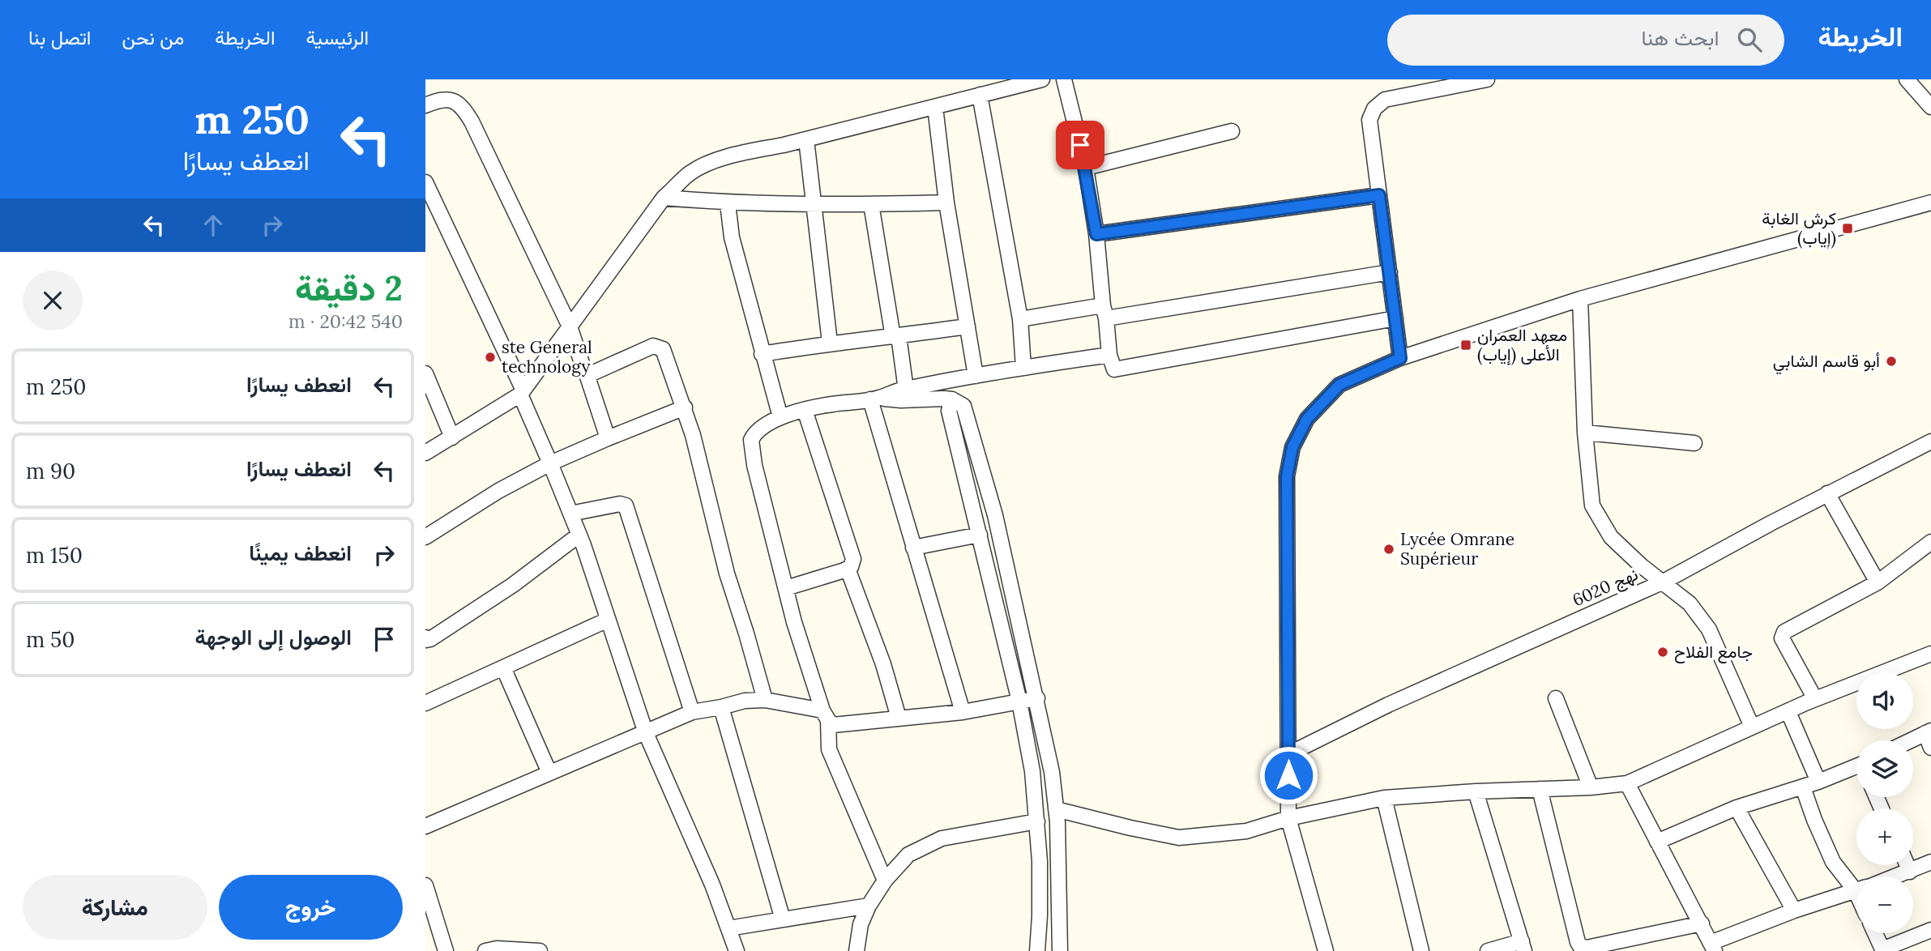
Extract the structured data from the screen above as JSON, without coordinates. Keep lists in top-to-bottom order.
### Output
{
  "streets": {
    "street": ["نهج 6020"]
  },
  "places": {
    "transit": ["كرش الغابة (إياب)", "معهد العمران الأعلى (إياب)"],
    "other": [
      "ste General technology",
      "أبو قاسم الشابي",
      "Lycée Omrane Supérieur",
      "جامع الفلاح"
    ]
  },
  "page": {
    "header": "الخريطة",
    "search": "ابحث هنا",
    "nav": [
      "الرئيسية",
      "الخريطة",
      "من نحن",
      "اتصل بنا"
    ],
    "turn": ["250 m", "انعطف يسارًا"],
    "heading": ["2 دقيقة", "540 m · 20:42"],
    "list": [
      {
        "name": "انعطف يسارًا",
        "value": "250 m"
      },
      {
        "name": "انعطف يسارًا",
        "value": "90 m"
      },
      {
        "name": "انعطف يمينًا",
        "value": "150 m"
      },
      {
        "name": "الوصول إلى الوجهة",
        "value": "50 m"
      }
    ],
    "map_buttons": ["+", "−"],
    "buttons": ["خروج", "مشاركة"]
  }
}
